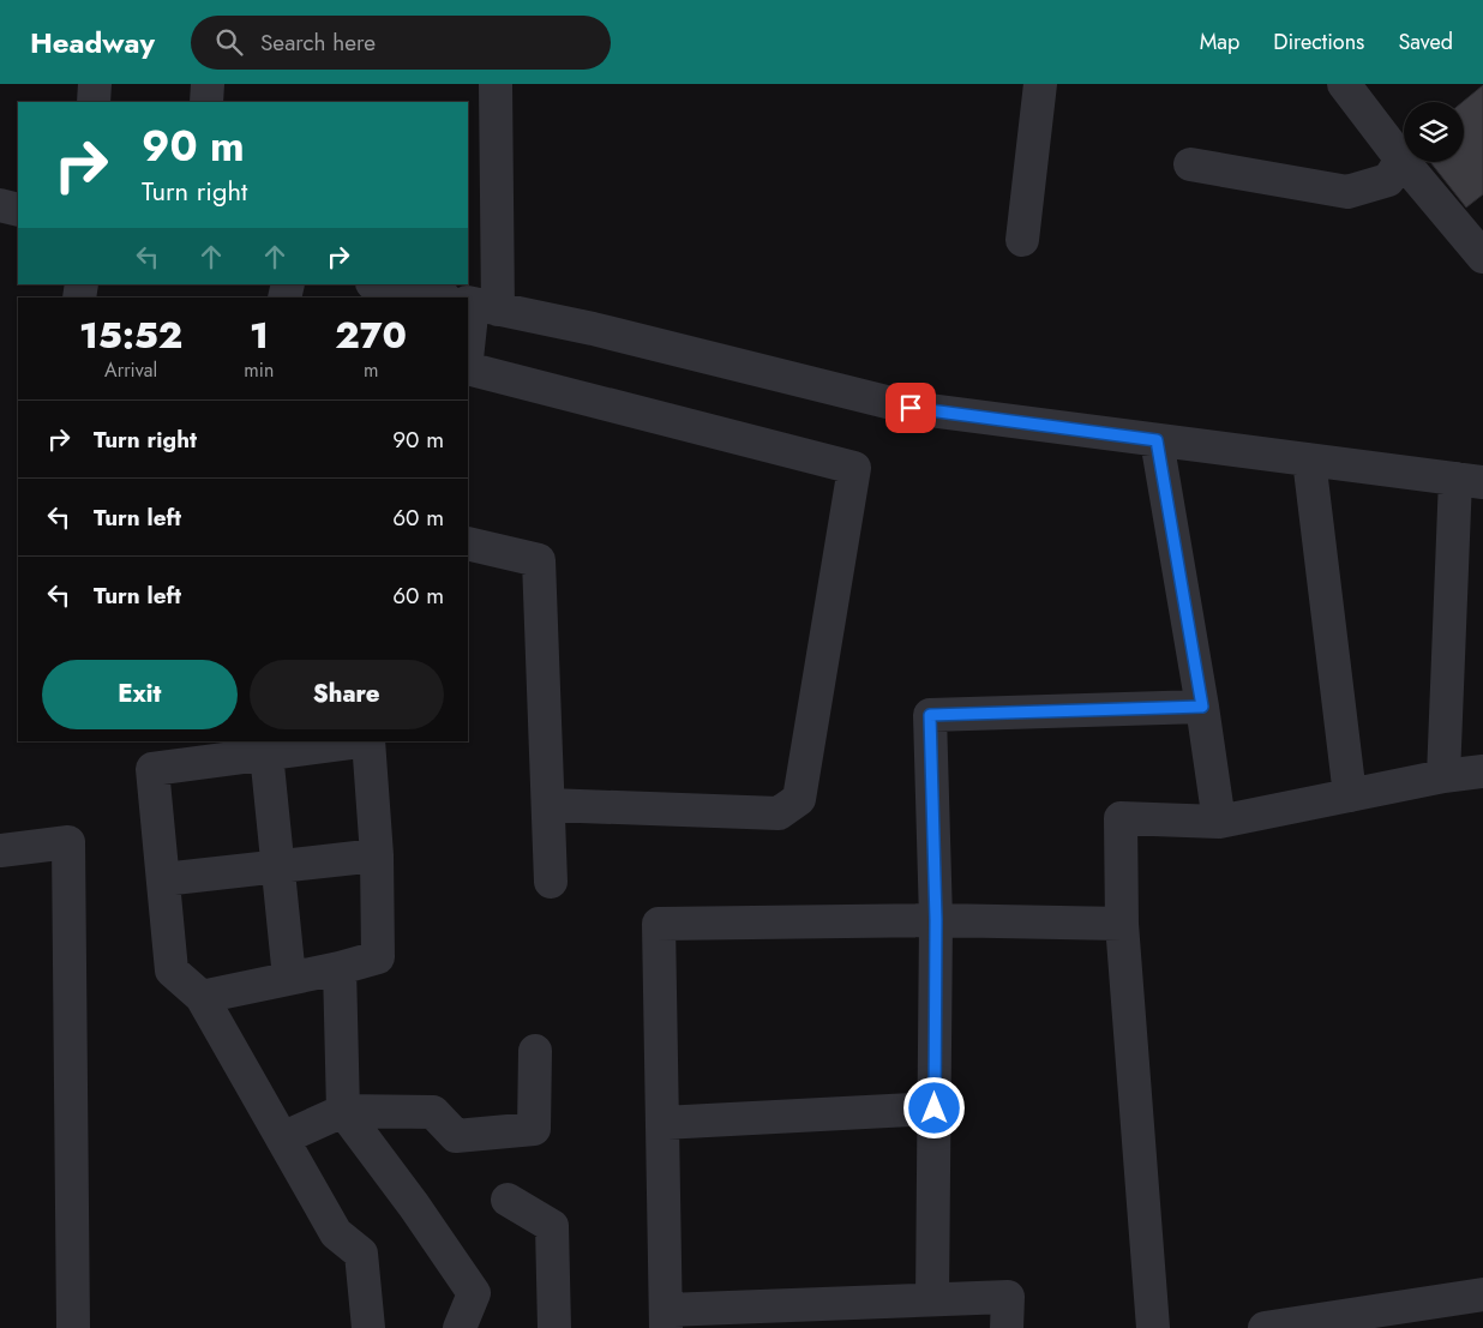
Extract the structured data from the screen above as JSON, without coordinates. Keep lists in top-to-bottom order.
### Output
{
  "page": {
    "header": "Headway",
    "search": "Search here",
    "nav": ["Map", "Directions", "Saved"],
    "turn": ["90 m", "Turn right"],
    "eta": [
      "15:52",
      "Arrival",
      "1",
      "min",
      "270",
      "m"
    ],
    "list": [
      {
        "name": "Turn right",
        "value": "90 m"
      },
      {
        "name": "Turn left",
        "value": "60 m"
      },
      {
        "name": "Turn left",
        "value": "60 m"
      }
    ],
    "buttons": ["Exit", "Share"]
  }
}
